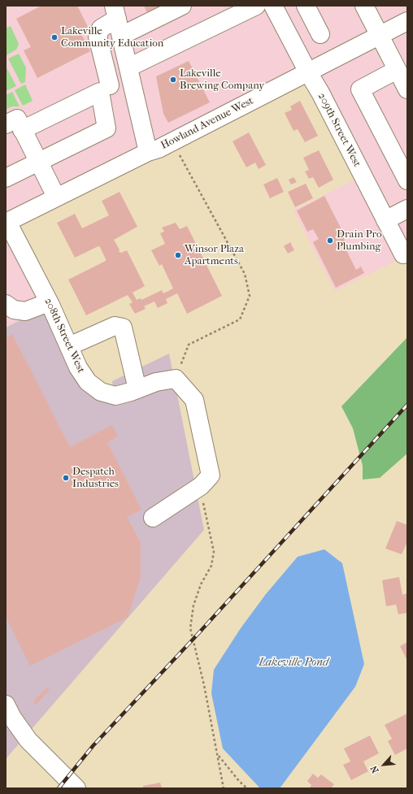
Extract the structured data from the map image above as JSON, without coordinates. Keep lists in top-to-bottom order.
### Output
{
  "streets": {
    "street": ["Howland Avenue West", "209th Street West", "208th Street West"]
  },
  "crossings": [
    ["Howland Avenue West", "209th Street West"],
    ["Howland Avenue West", "208th Street West"]
  ],
  "water": ["Lakeville Pond"],
  "places": [
    "Lakeville Community Education",
    "Lakeville Brewing Company",
    "Drain Pro Plumbing",
    "Winsor Plaza Apartments",
    "Despatch Industries"
  ],
  "north": "bottom left"
}
